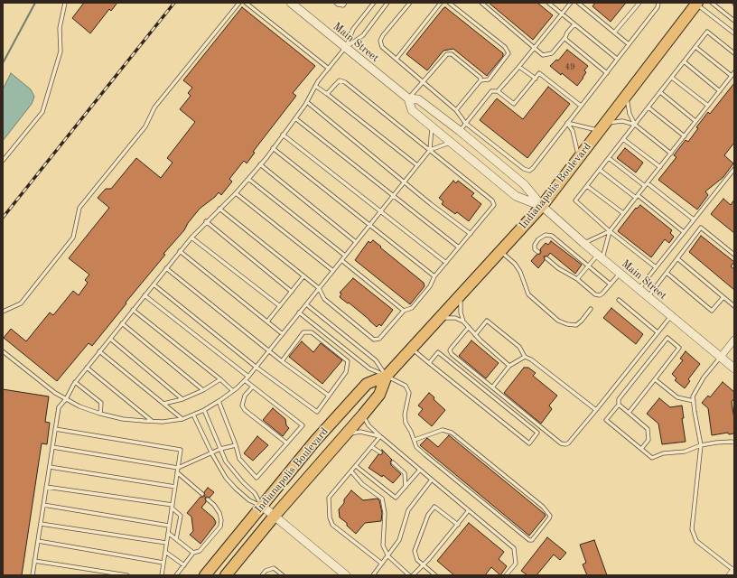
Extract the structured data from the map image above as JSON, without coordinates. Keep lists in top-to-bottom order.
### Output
{
  "streets": {
    "highway": ["Indianapolis Boulevard"],
    "street": ["Main Street"]
  },
  "crossings": [
    ["Main Street", "Indianapolis Boulevard"]
  ],
  "house_numbers": ["49"]
}
